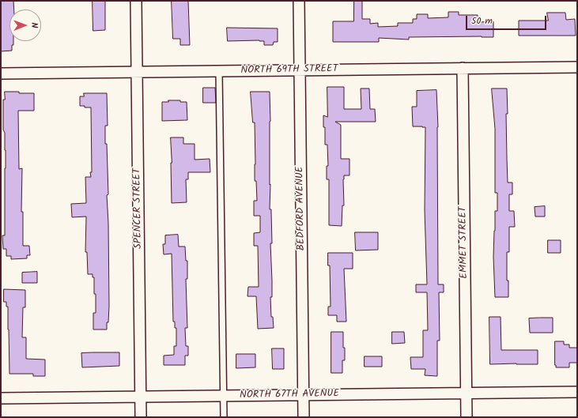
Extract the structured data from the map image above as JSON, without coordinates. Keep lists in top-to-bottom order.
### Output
{
  "streets": {
    "street": [
      "NORTH 69TH STREET",
      "SPENCER STREET",
      "BEDFORD AVENUE",
      "EMMET STREET",
      "NORTH 67TH AVENUE"
    ]
  },
  "crossings": [
    ["NORTH 69TH STREET", "SPENCER STREET"],
    ["NORTH 69TH STREET", "BEDFORD AVENUE"],
    ["NORTH 69TH STREET", "EMMET STREET"],
    ["SPENCER STREET", "NORTH 67TH AVENUE"],
    ["BEDFORD AVENUE", "NORTH 67TH AVENUE"],
    ["EMMET STREET", "NORTH 67TH AVENUE"]
  ],
  "scale_bar": "50 m",
  "north": "right"
}
